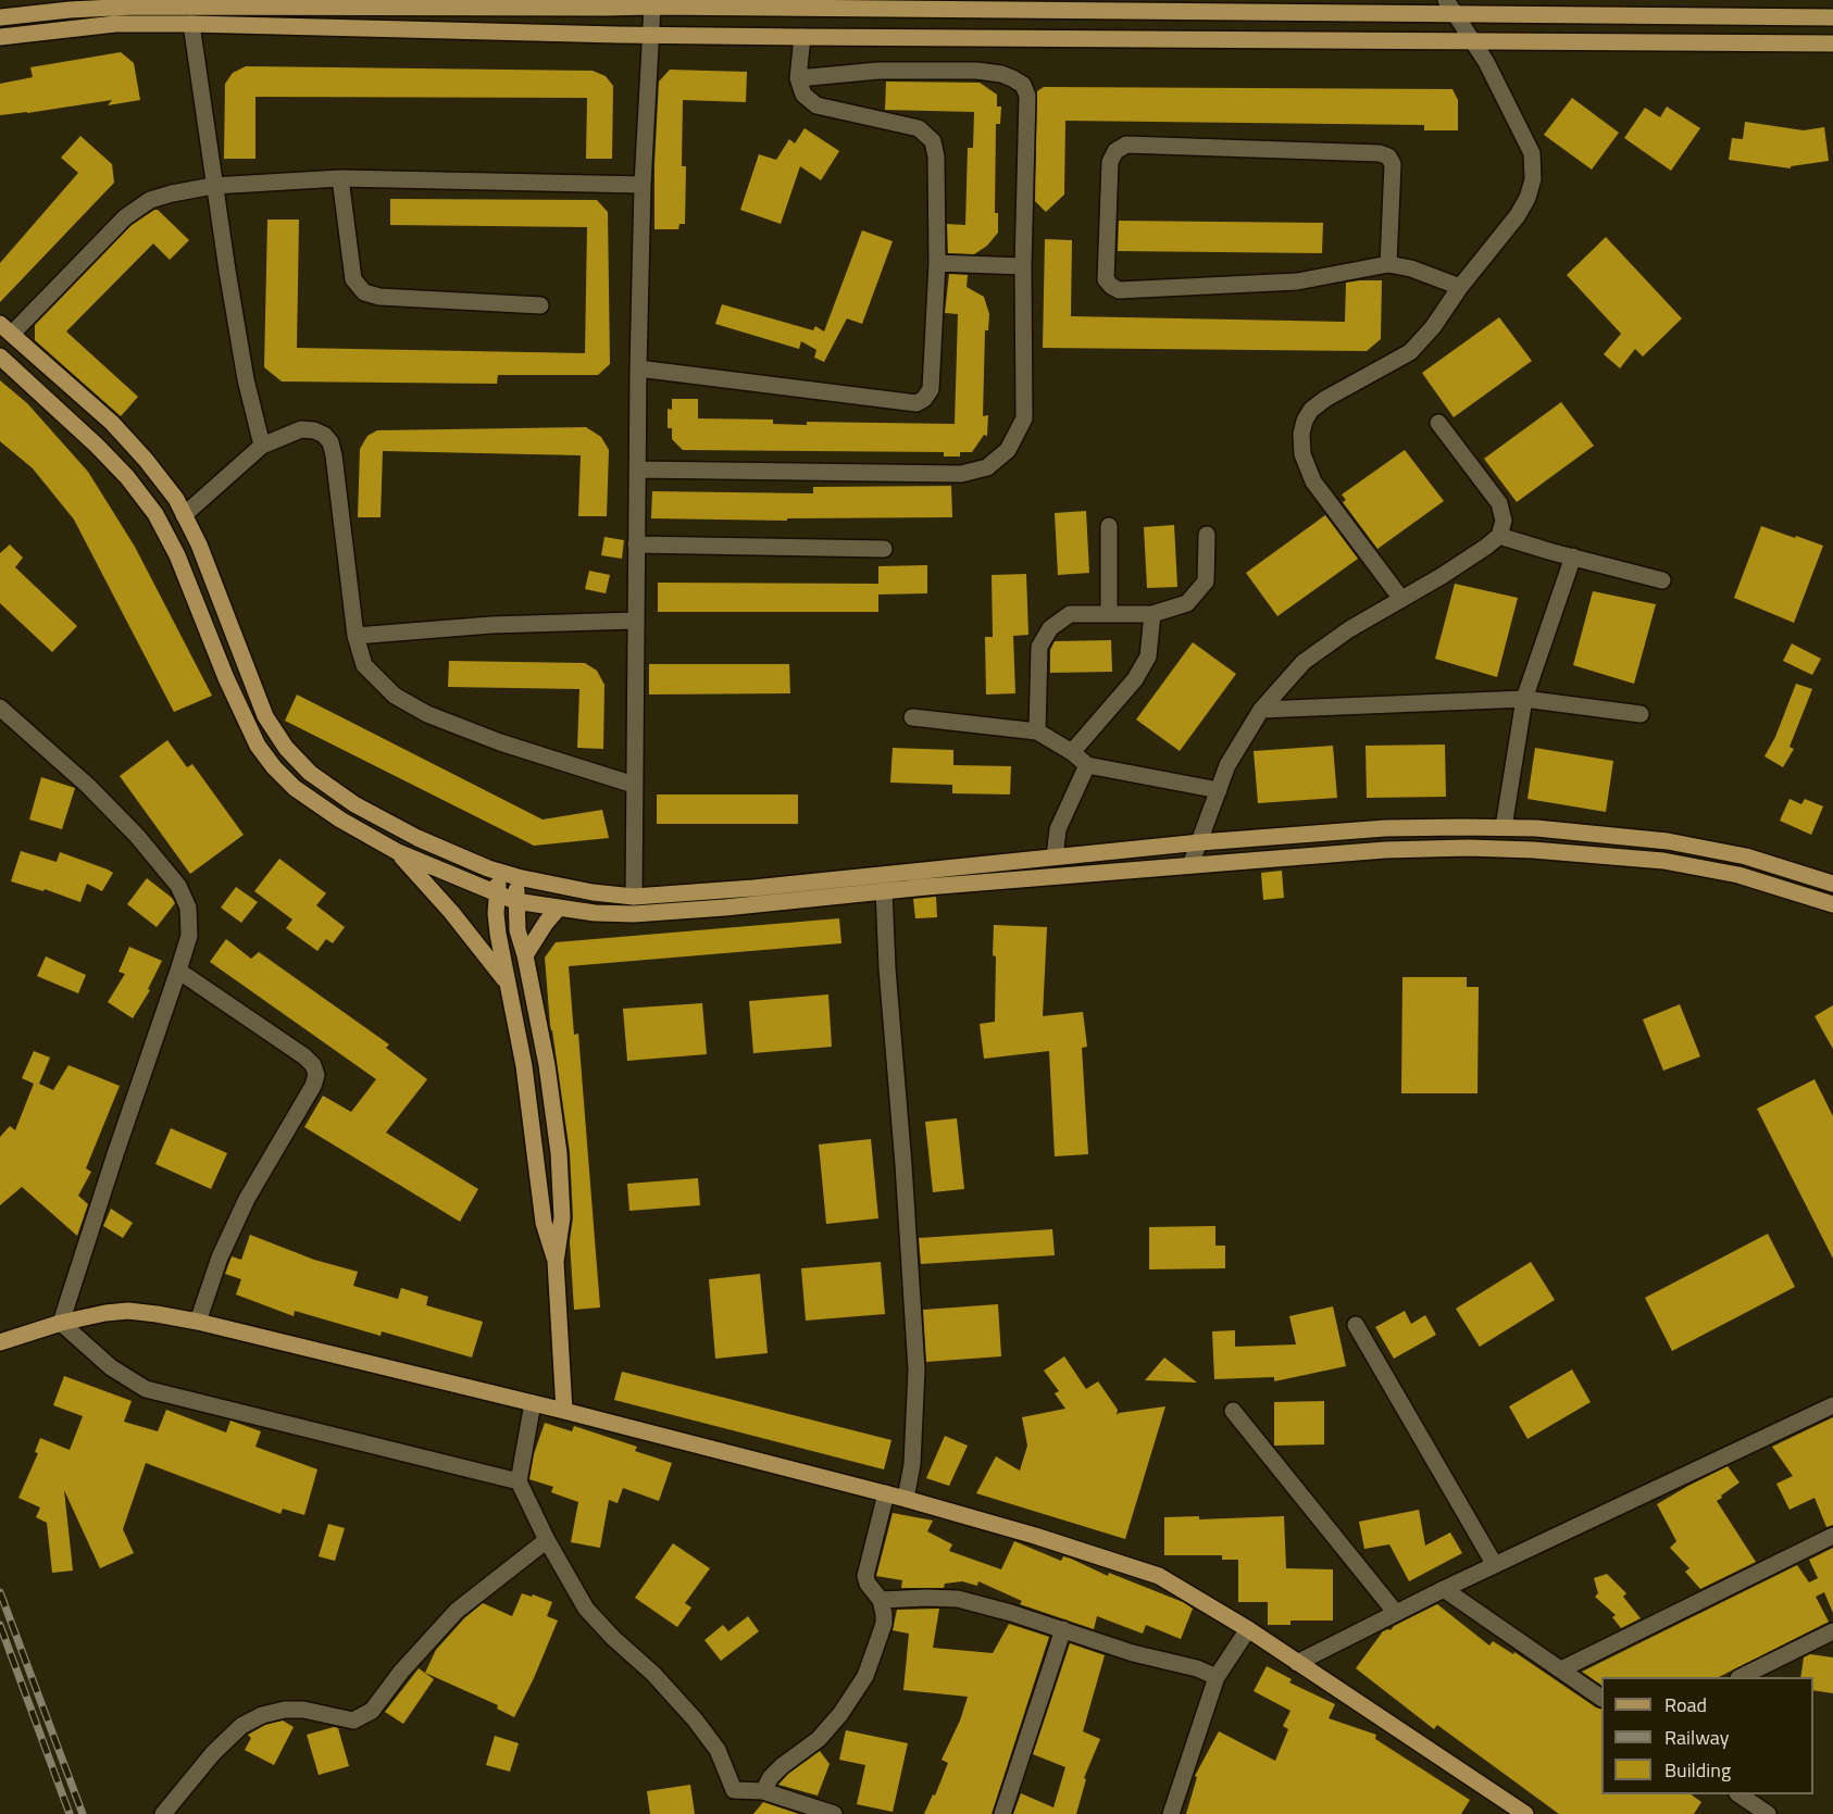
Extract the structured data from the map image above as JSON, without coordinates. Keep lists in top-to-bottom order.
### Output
{
  "legend": ["Road", "Railway", "Building"]
}
